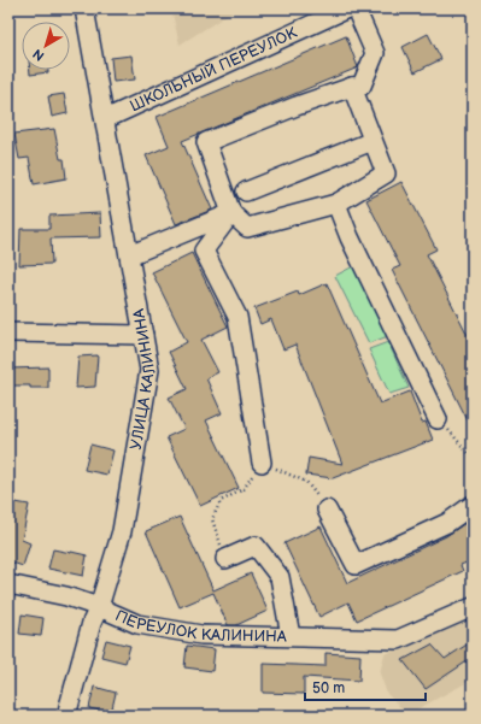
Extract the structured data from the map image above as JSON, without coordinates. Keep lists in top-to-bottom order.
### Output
{
  "streets": {
    "street": ["ШКОЛЬНЫЙ ПЕРЕУЛОК", "УЛИЦА КАЛИНИНА", "ПЕРЕУЛОК КАЛИНИНА"]
  },
  "crossings": [
    ["ШКОЛЬНЫЙ ПЕРЕУЛОК", "УЛИЦА КАЛИНИНА"],
    ["УЛИЦА КАЛИНИНА", "ПЕРЕУЛОК КАЛИНИНА"]
  ],
  "scale_bar": "50 m",
  "north": "bottom left"
}
